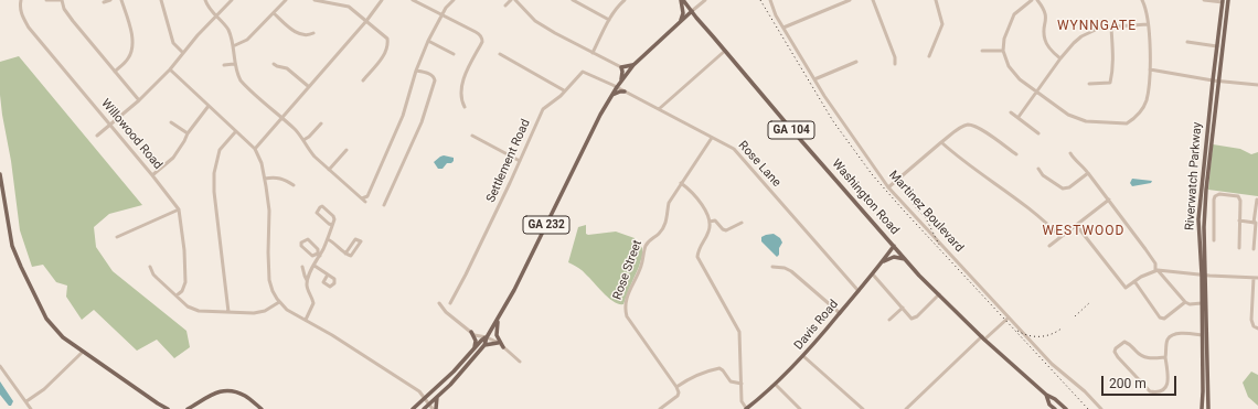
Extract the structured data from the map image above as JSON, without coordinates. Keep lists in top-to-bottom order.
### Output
{
  "streets": {
    "main road": [
      "GA 104",
      "Riverwatch Parkway",
      "Washington Road",
      "GA 232",
      "Davis Road"
    ],
    "street": [
      "Willowood Road",
      "Settlement Road",
      "Rose Lane",
      "Martinez Boulevard",
      "Rose Street"
    ]
  },
  "crossings": [
    ["Settlement Road", "Rose Lane"],
    ["Settlement Road", "GA 232"],
    ["Rose Lane", "GA 232"],
    ["Rose Lane", "Rose Street"],
    ["Rose Lane", "Davis Road"],
    ["Washington Road", "GA 232"],
    ["Washington Road", "Davis Road"]
  ],
  "districts": ["WYNNGATE", "WESTWOOD"],
  "scale_bar": "200 m"
}
